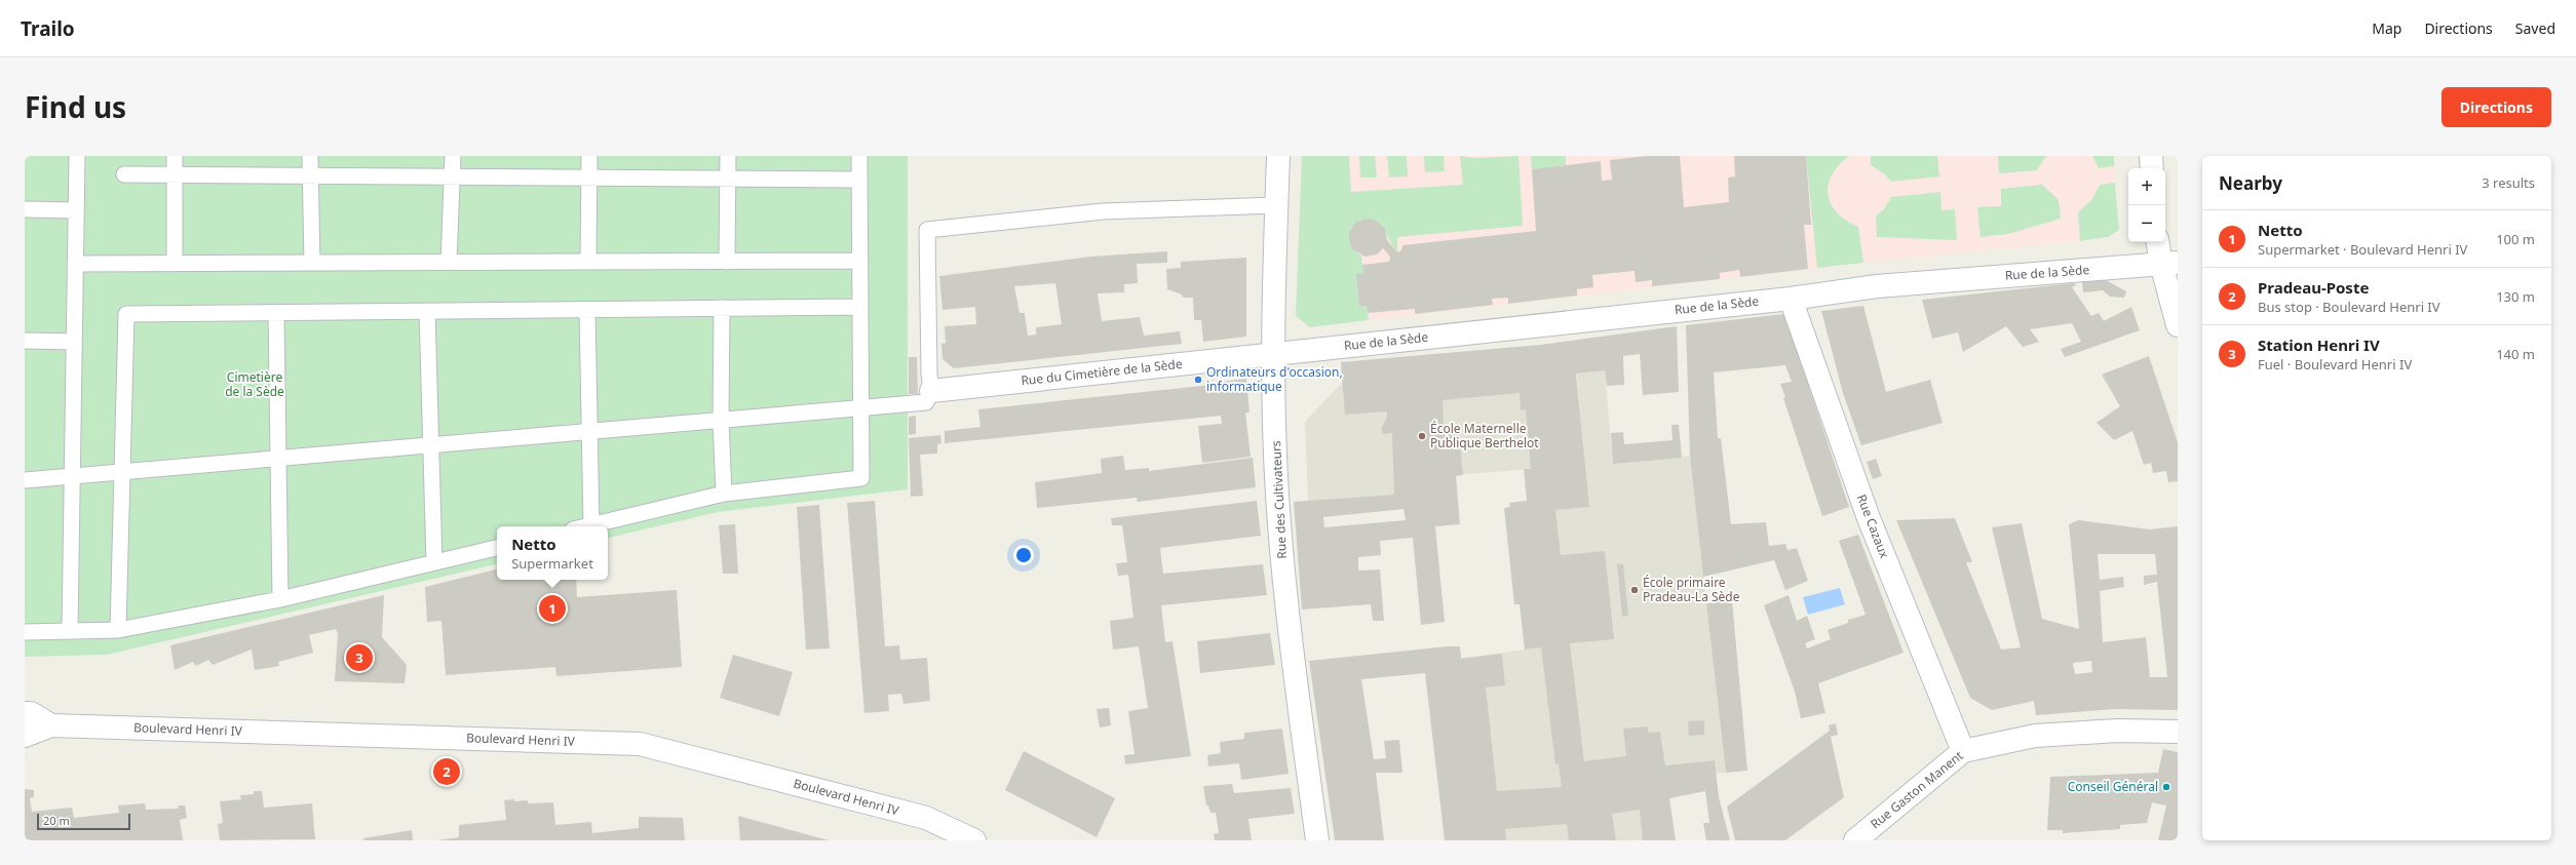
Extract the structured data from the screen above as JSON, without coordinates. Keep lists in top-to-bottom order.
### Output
{
  "streets": {
    "street": [
      "Rue de la Sède",
      "Rue du Cimetière de la Sède",
      "Rue des Cultivateurs",
      "Rue Cazaux",
      "Boulevard Henri IV",
      "Rue Gaston Manent"
    ]
  },
  "crossings": [
    ["Rue de la Sède", "Rue du Cimetière de la Sède"],
    ["Rue de la Sède", "Rue des Cultivateurs"],
    ["Rue de la Sède", "Rue Cazaux"],
    ["Rue du Cimetière de la Sède", "Rue des Cultivateurs"],
    ["Rue Cazaux", "Rue Gaston Manent"]
  ],
  "parks": ["Cimetière de la Sède"],
  "places": [
    "Ordinateurs d'occasion, informatique",
    "École Maternelle Publique Berthelot",
    "École primaire Pradeau-La Sède",
    "Conseil Général"
  ],
  "scale_bar": "20 m",
  "page": {
    "header": "Trailo",
    "nav": ["Map", "Directions", "Saved"],
    "title": "Find us",
    "buttons": "Directions",
    "heading": ["Nearby", "3 results"],
    "map_buttons": ["+", "−"],
    "list": [
      {
        "mark": "1",
        "name": "Netto",
        "note": "Supermarket · Boulevard Henri IV",
        "value": "100 m"
      },
      {
        "mark": "2",
        "name": "Pradeau-Poste",
        "note": "Bus stop · Boulevard Henri IV",
        "value": "130 m"
      },
      {
        "mark": "3",
        "name": "Station Henri IV",
        "note": "Fuel · Boulevard Henri IV",
        "value": "140 m"
      }
    ],
    "popup": ["Netto", "Supermarket"],
    "pins": ["1", "3", "2"],
    "scale": "20 m"
  }
}
